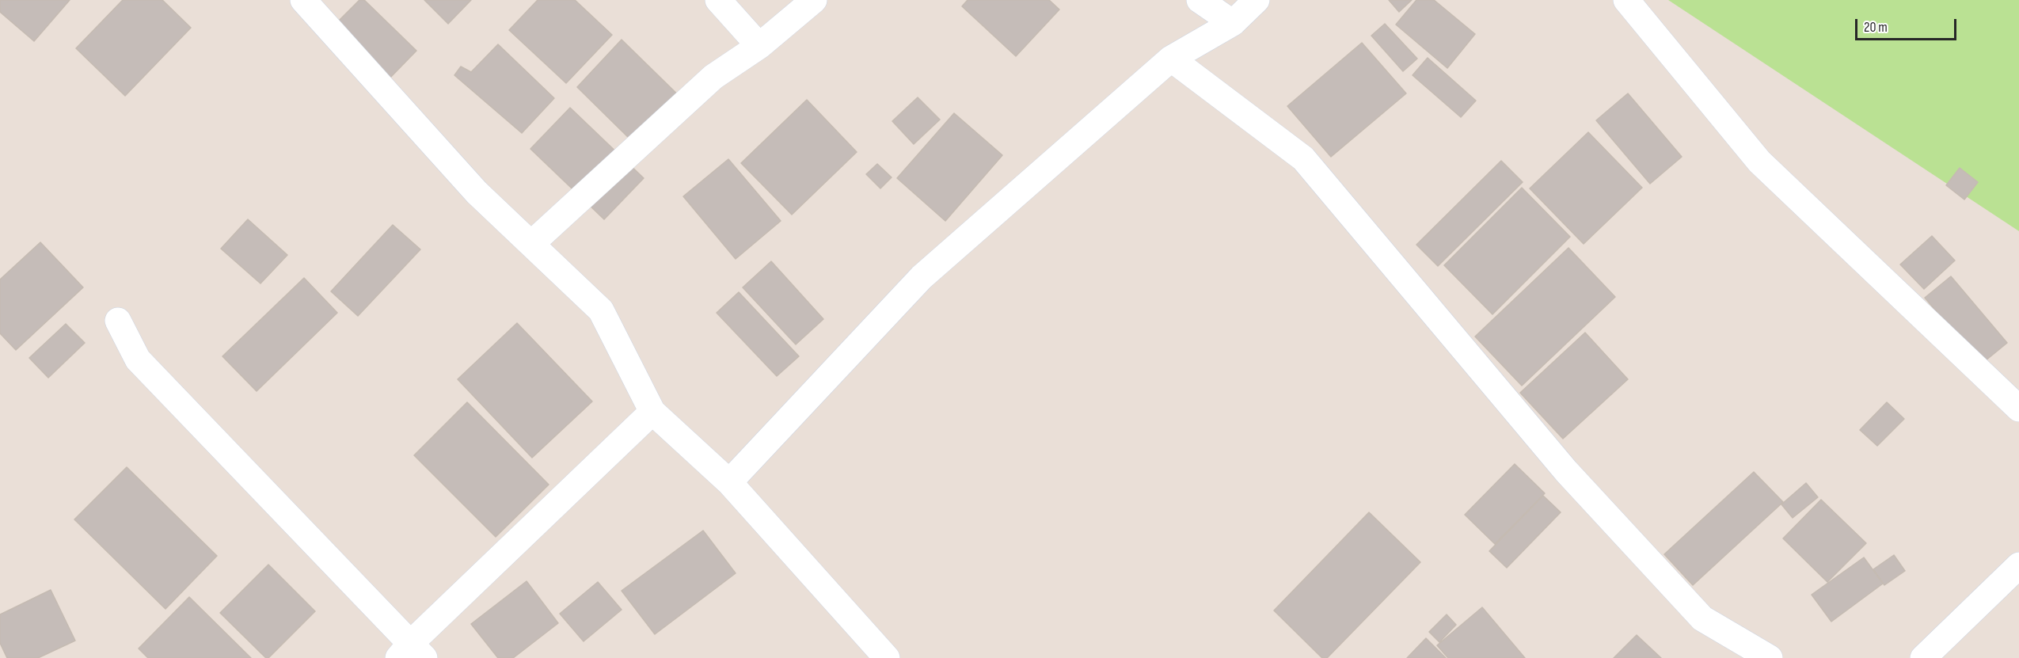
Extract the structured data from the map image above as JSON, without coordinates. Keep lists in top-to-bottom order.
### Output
{
  "scale_bar": "20 m"
}
